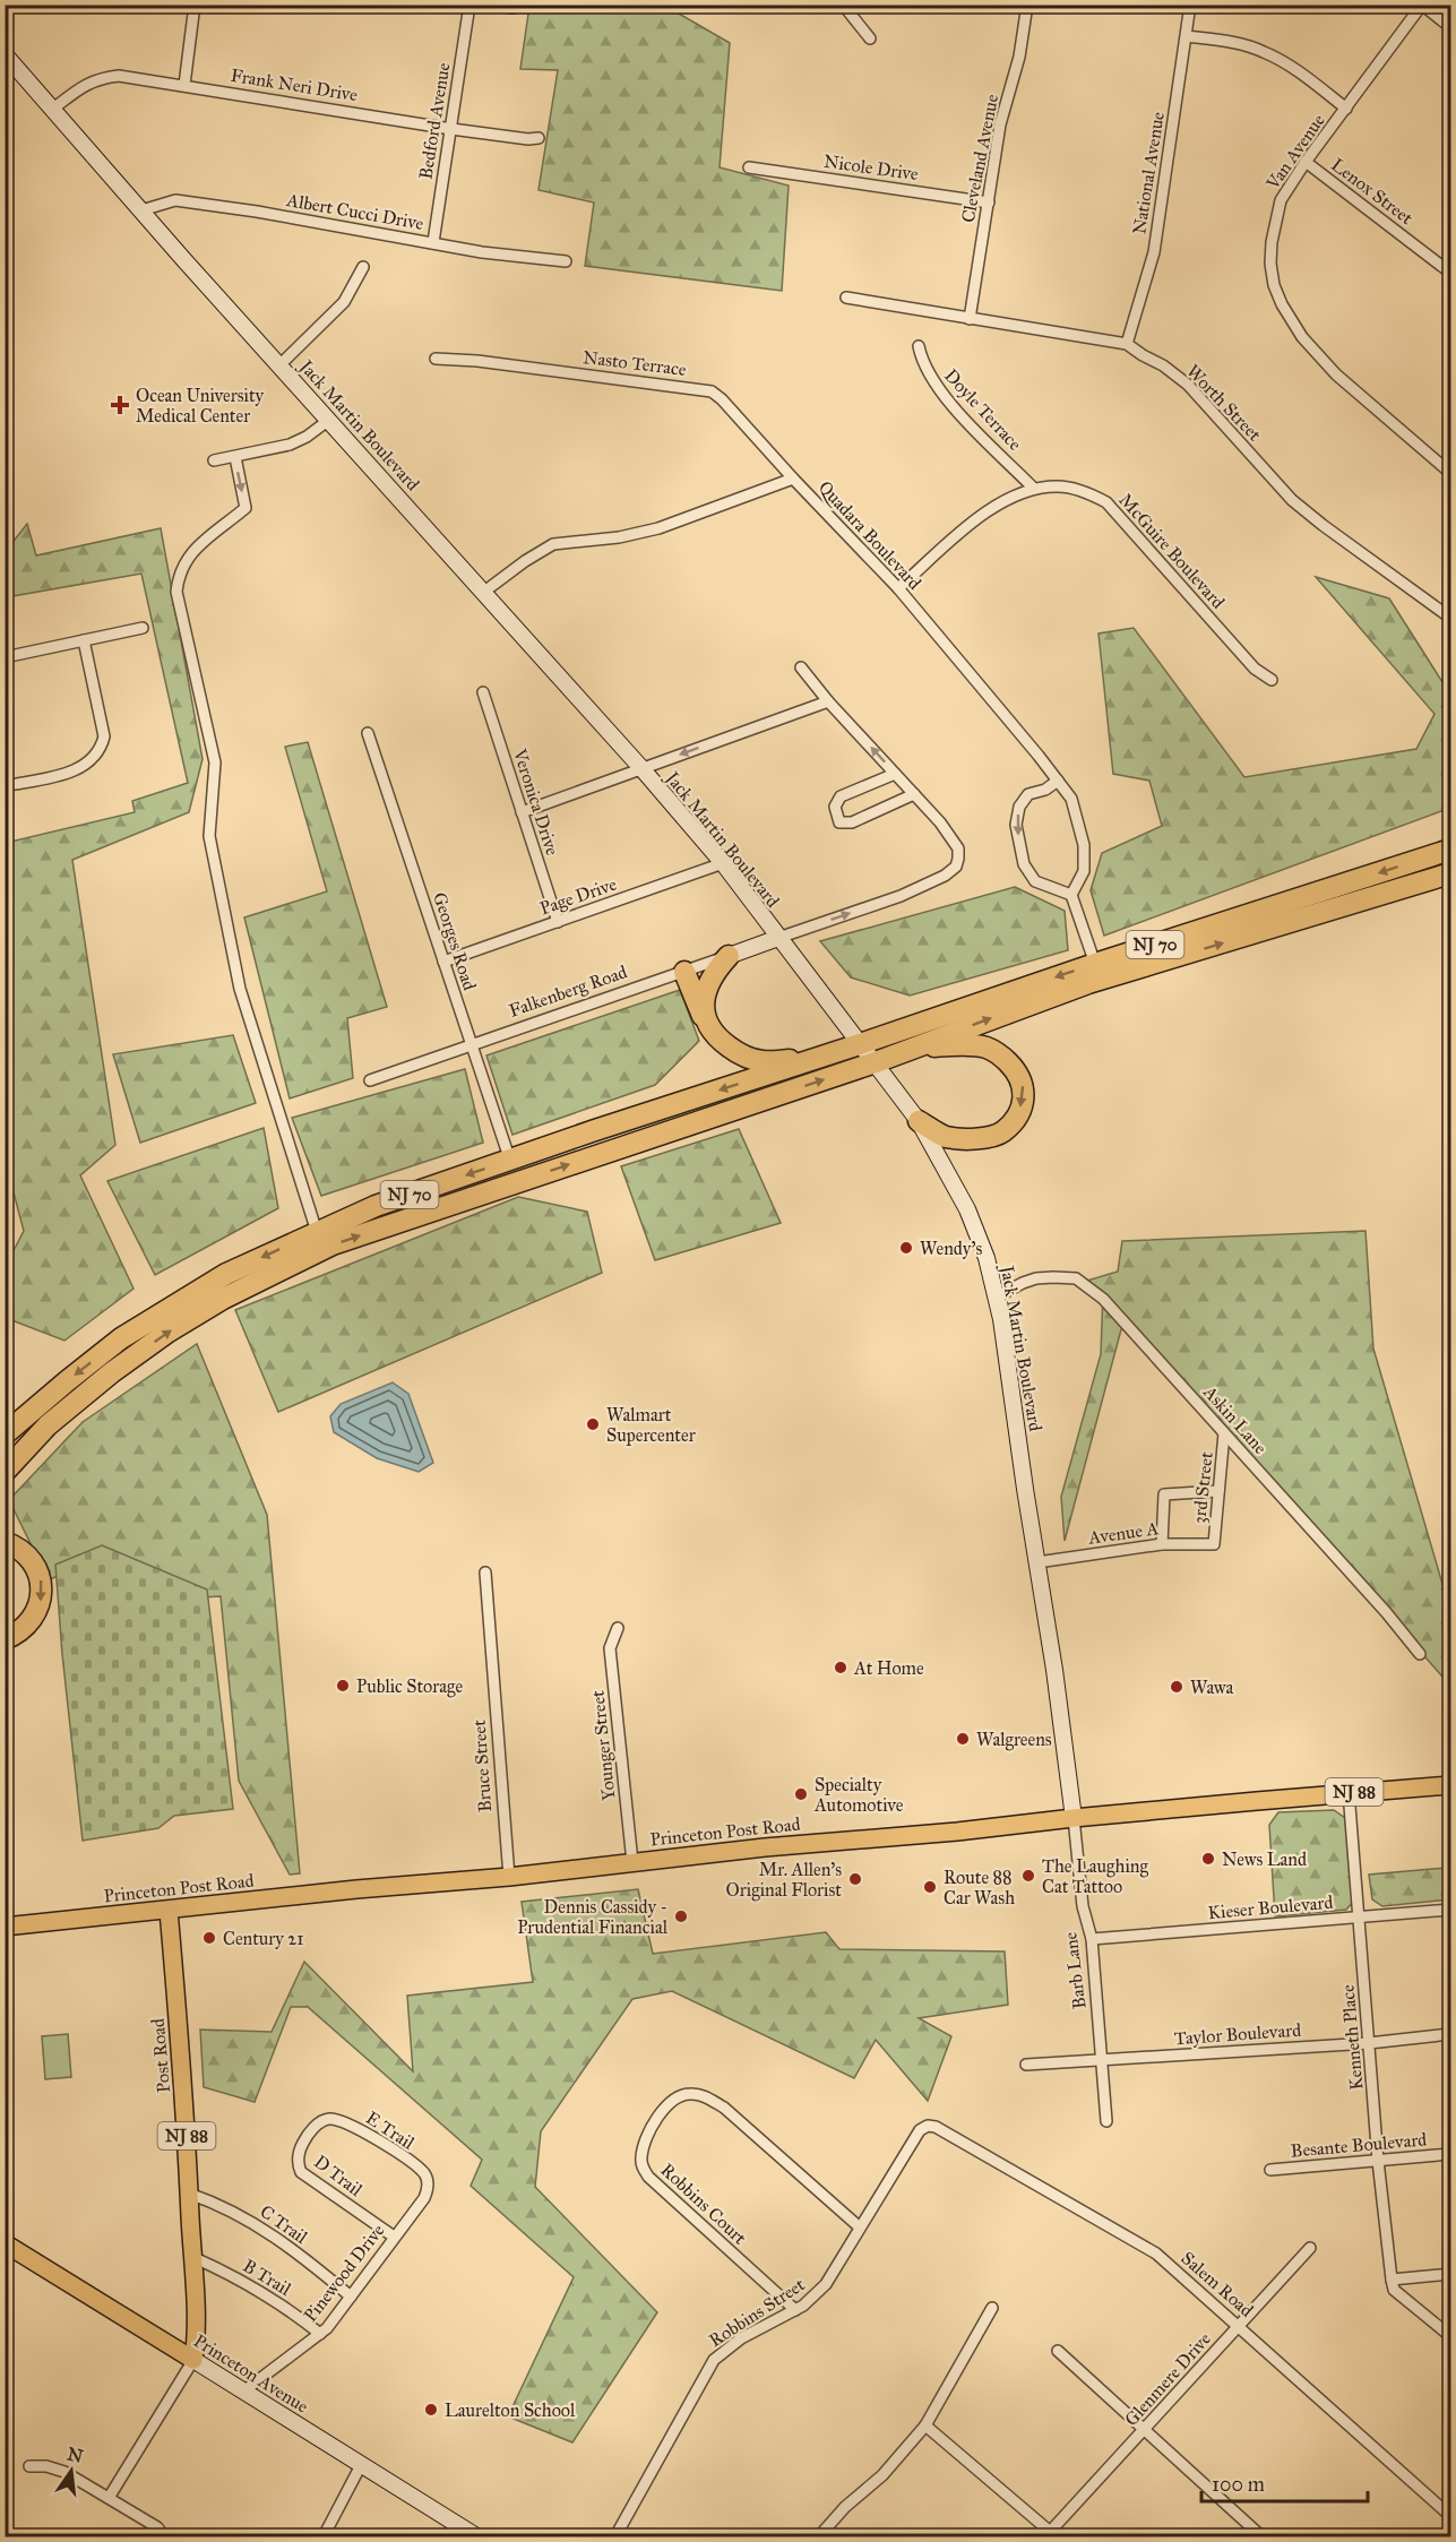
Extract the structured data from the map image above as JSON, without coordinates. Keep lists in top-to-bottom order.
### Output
{
  "streets": {
    "highway": ["NJ 70"],
    "main road": [
      "NJ 88",
      "Princeton Post Road",
      "Post Road",
      "Princeton Avenue"
    ],
    "street": [
      "Frank Neri Drive",
      "Bedford Avenue",
      "Van Avenue",
      "Cleveland Avenue",
      "Nicole Drive",
      "National Avenue",
      "Lenox Street",
      "Albert Cucci Drive",
      "Nasto Terrace",
      "Worth Street",
      "Doyle Terrace",
      "Jack Martin Boulevard",
      "Quadara Boulevard",
      "McGuire Boulevard",
      "Veronica Drive",
      "Page Drive",
      "Georges Road",
      "Falkenberg Road",
      "Askin Lane",
      "3rd Street",
      "Avenue A",
      "Younger Street",
      "Bruce Street",
      "Kieser Boulevard",
      "Barb Lane",
      "Taylor Boulevard",
      "Kenneth Place",
      "E Trail",
      "Besante Boulevard",
      "D Trail",
      "Robbins Court",
      "C Trail",
      "Pinewood Drive",
      "B Trail",
      "Salem Road",
      "Robbins Street",
      "Glenmere Drive"
    ]
  },
  "crossings": [
    ["Frank Neri Drive", "Bedford Avenue"],
    ["Frank Neri Drive", "Jack Martin Boulevard"],
    ["Bedford Avenue", "Albert Cucci Drive"],
    ["Van Avenue", "Lenox Street"],
    ["Cleveland Avenue", "Nicole Drive"],
    ["Cleveland Avenue", "Worth Street"],
    ["National Avenue", "Worth Street"],
    ["Albert Cucci Drive", "Jack Martin Boulevard"],
    ["Nasto Terrace", "Quadara Boulevard"],
    ["Doyle Terrace", "McGuire Boulevard"],
    ["Jack Martin Boulevard", "Quadara Boulevard"],
    ["Jack Martin Boulevard", "Page Drive"],
    ["Jack Martin Boulevard", "NJ 70"],
    ["Jack Martin Boulevard", "Falkenberg Road"],
    ["Jack Martin Boulevard", "Askin Lane"],
    ["Jack Martin Boulevard", "Avenue A"],
    ["Jack Martin Boulevard", "Princeton Post Road"],
    ["Jack Martin Boulevard", "Barb Lane"],
    ["Quadara Boulevard", "McGuire Boulevard"],
    ["Veronica Drive", "Page Drive"],
    ["Page Drive", "Georges Road"],
    ["Georges Road", "NJ 70"],
    ["Georges Road", "Falkenberg Road"],
    ["Askin Lane", "3rd Street"],
    ["3rd Street", "Avenue A"],
    ["Younger Street", "Princeton Post Road"],
    ["Bruce Street", "Princeton Post Road"],
    ["Princeton Post Road", "Barb Lane"],
    ["Princeton Post Road", "Kenneth Place"],
    ["Princeton Post Road", "Post Road"],
    ["Kieser Boulevard", "Barb Lane"],
    ["Kieser Boulevard", "Kenneth Place"],
    ["Barb Lane", "Taylor Boulevard"],
    ["Taylor Boulevard", "Kenneth Place"],
    ["Kenneth Place", "Besante Boulevard"],
    ["Post Road", "C Trail"],
    ["Post Road", "B Trail"],
    ["Post Road", "Princeton Avenue"],
    ["E Trail", "D Trail"],
    ["E Trail", "Pinewood Drive"],
    ["D Trail", "Pinewood Drive"],
    ["Robbins Court", "Robbins Street"],
    ["C Trail", "Pinewood Drive"],
    ["Pinewood Drive", "B Trail"],
    ["Pinewood Drive", "Princeton Avenue"],
    ["Salem Road", "Robbins Street"],
    ["Salem Road", "Glenmere Drive"]
  ],
  "places": {
    "health": ["Ocean University Medical Center"],
    "other": [
      "Wendy's",
      "Walmart Supercenter",
      "At Home",
      "Public Storage",
      "Wawa",
      "Walgreens",
      "Specialty Automotive",
      "News Land",
      "The Laughing Cat Tattoo",
      "Mr. Allen's Original Florist",
      "Route 88 Car Wash",
      "Dennis Cassidy - Prudential Financial",
      "Century 21",
      "Laurelton School"
    ]
  },
  "scale_bar": "100 m",
  "north": "top"
}
